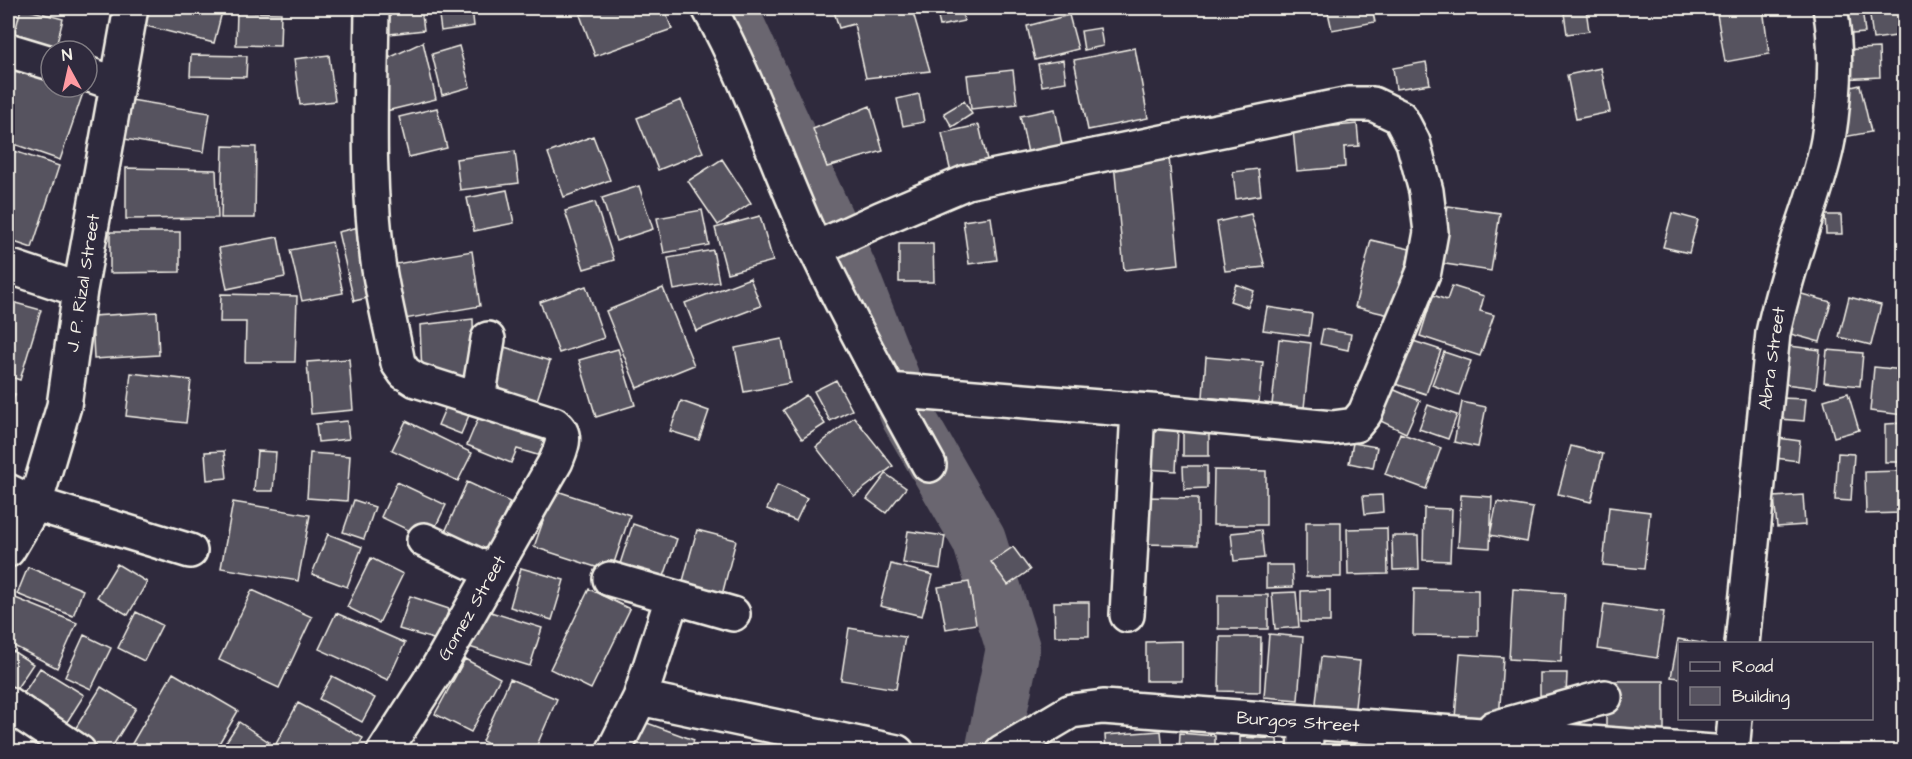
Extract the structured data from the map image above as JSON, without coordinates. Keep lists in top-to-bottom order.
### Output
{
  "streets": {
    "street": [
      "J. P. Rizal Street",
      "Abra Street",
      "Gomez Street",
      "Burgos Street"
    ]
  },
  "legend": ["Road", "Building"],
  "north": "top"
}
